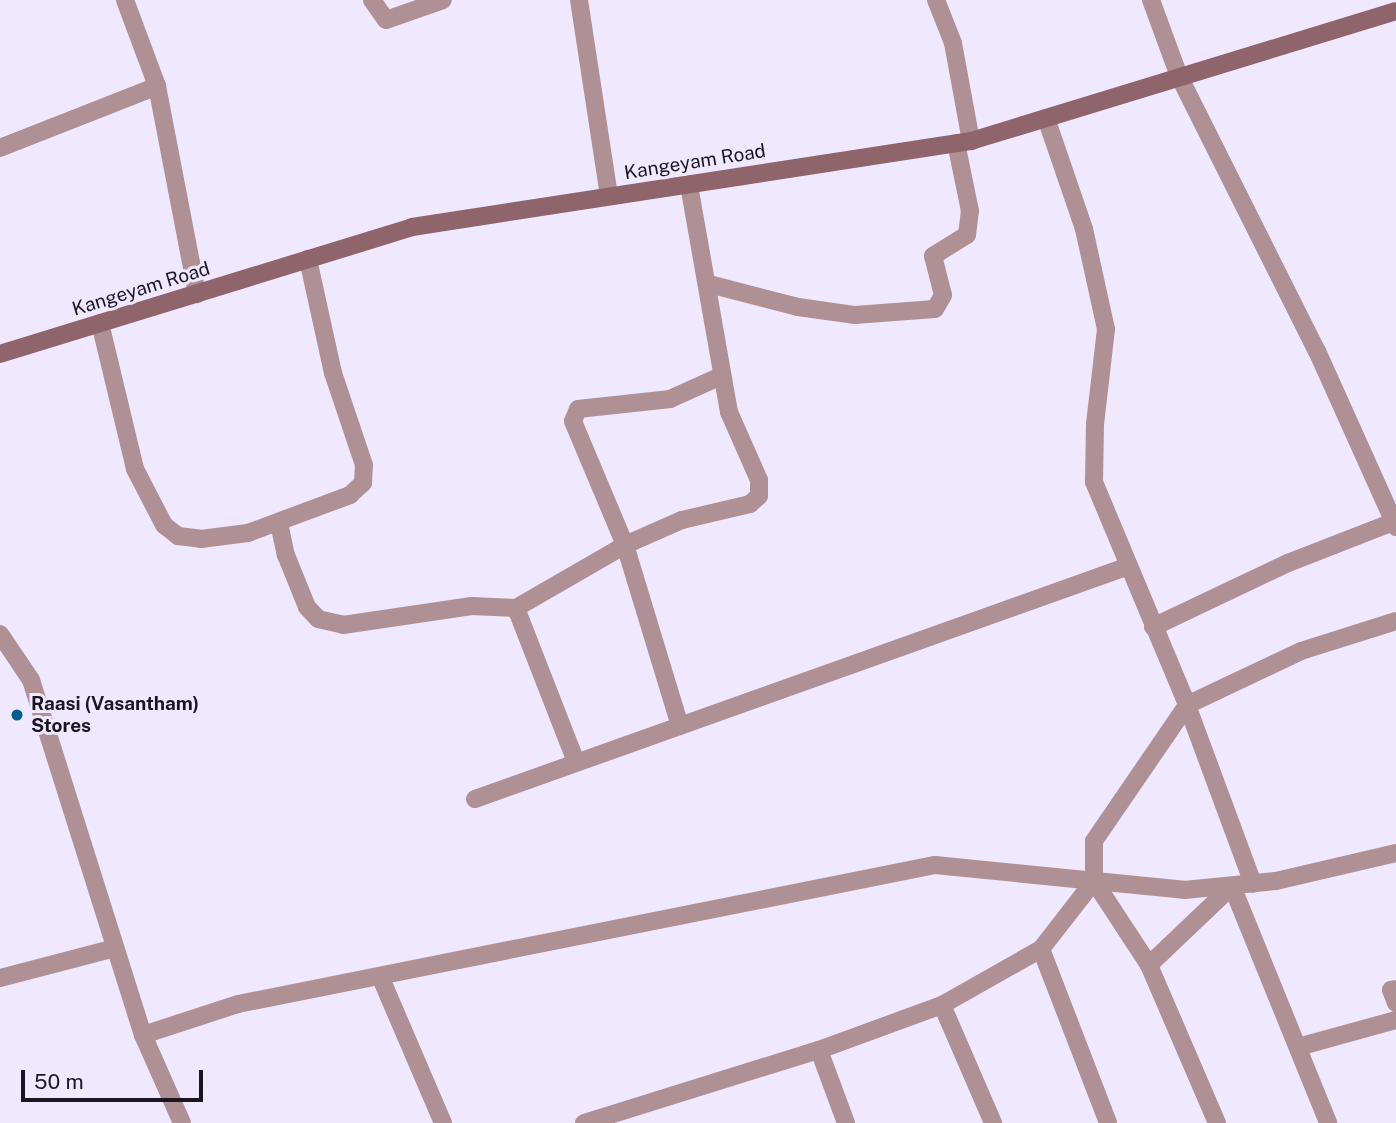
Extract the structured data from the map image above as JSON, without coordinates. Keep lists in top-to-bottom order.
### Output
{
  "streets": {
    "main road": ["Kangeyam Road"]
  },
  "places": ["Raasi (Vasantham) Stores"],
  "scale_bar": "50 m"
}
